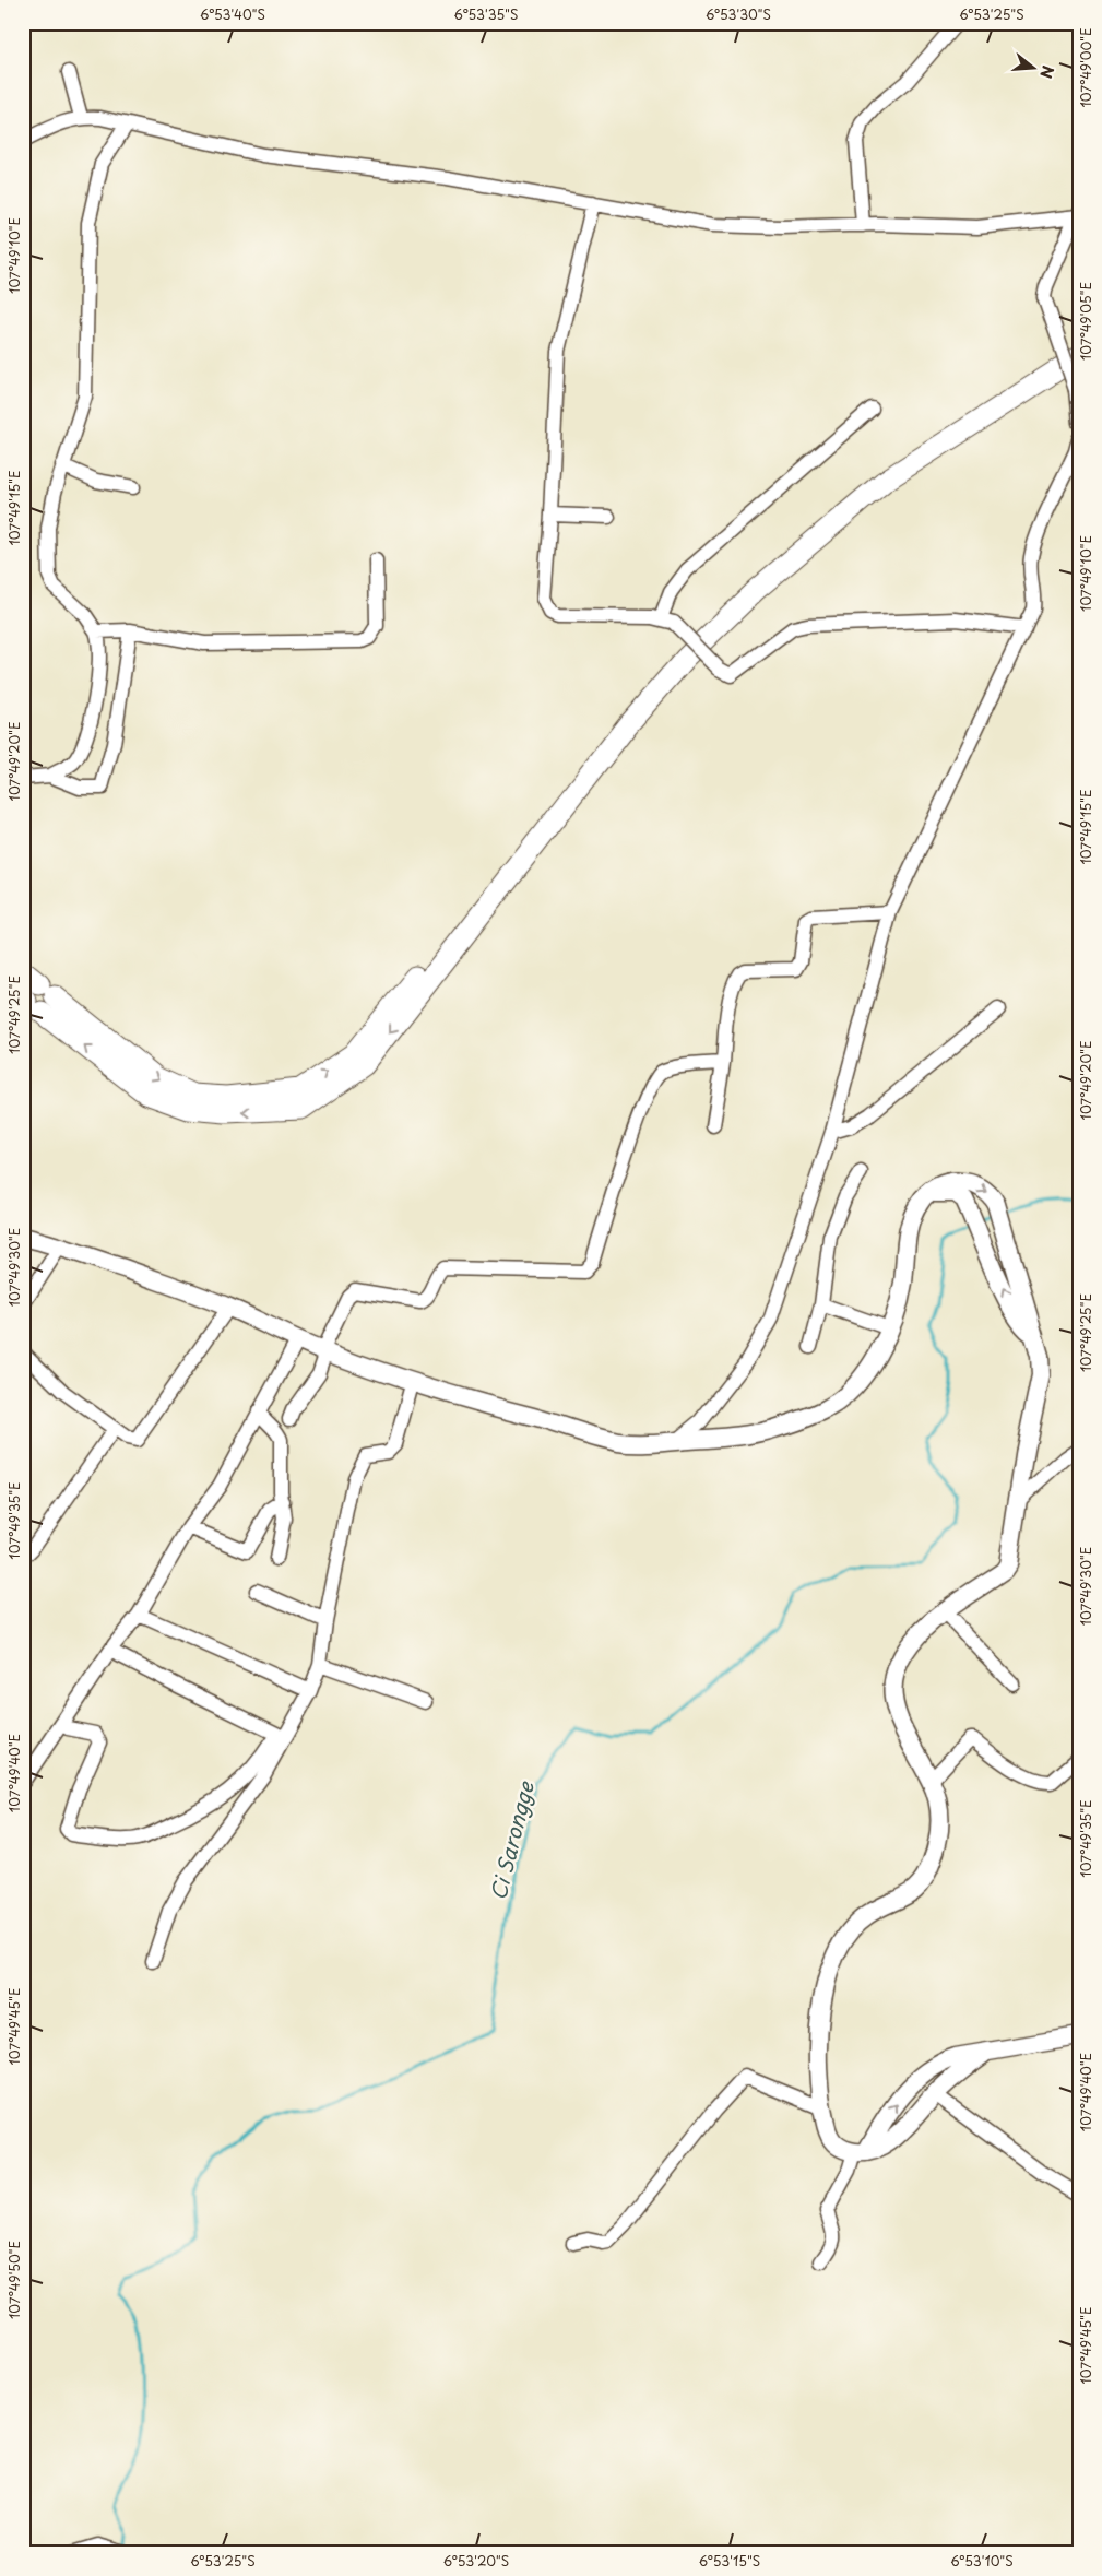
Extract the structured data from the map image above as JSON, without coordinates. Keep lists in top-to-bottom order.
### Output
{
  "water": ["Ci Sarongge"],
  "north": "right",
  "coordinates": [
    "6°53'40\"S",
    "6°53'35\"S",
    "6°53'30\"S",
    "6°53'25\"S",
    "107°49'00\"E",
    "107°49'10\"E",
    "107°49'05\"E",
    "107°49'15\"E",
    "107°49'20\"E",
    "107°49'25\"E",
    "107°49'30\"E",
    "107°49'35\"E",
    "107°49'40\"E",
    "107°49'45\"E",
    "107°49'50\"E",
    "6°53'20\"S",
    "6°53'15\"S",
    "6°53'10\"S"
  ]
}
